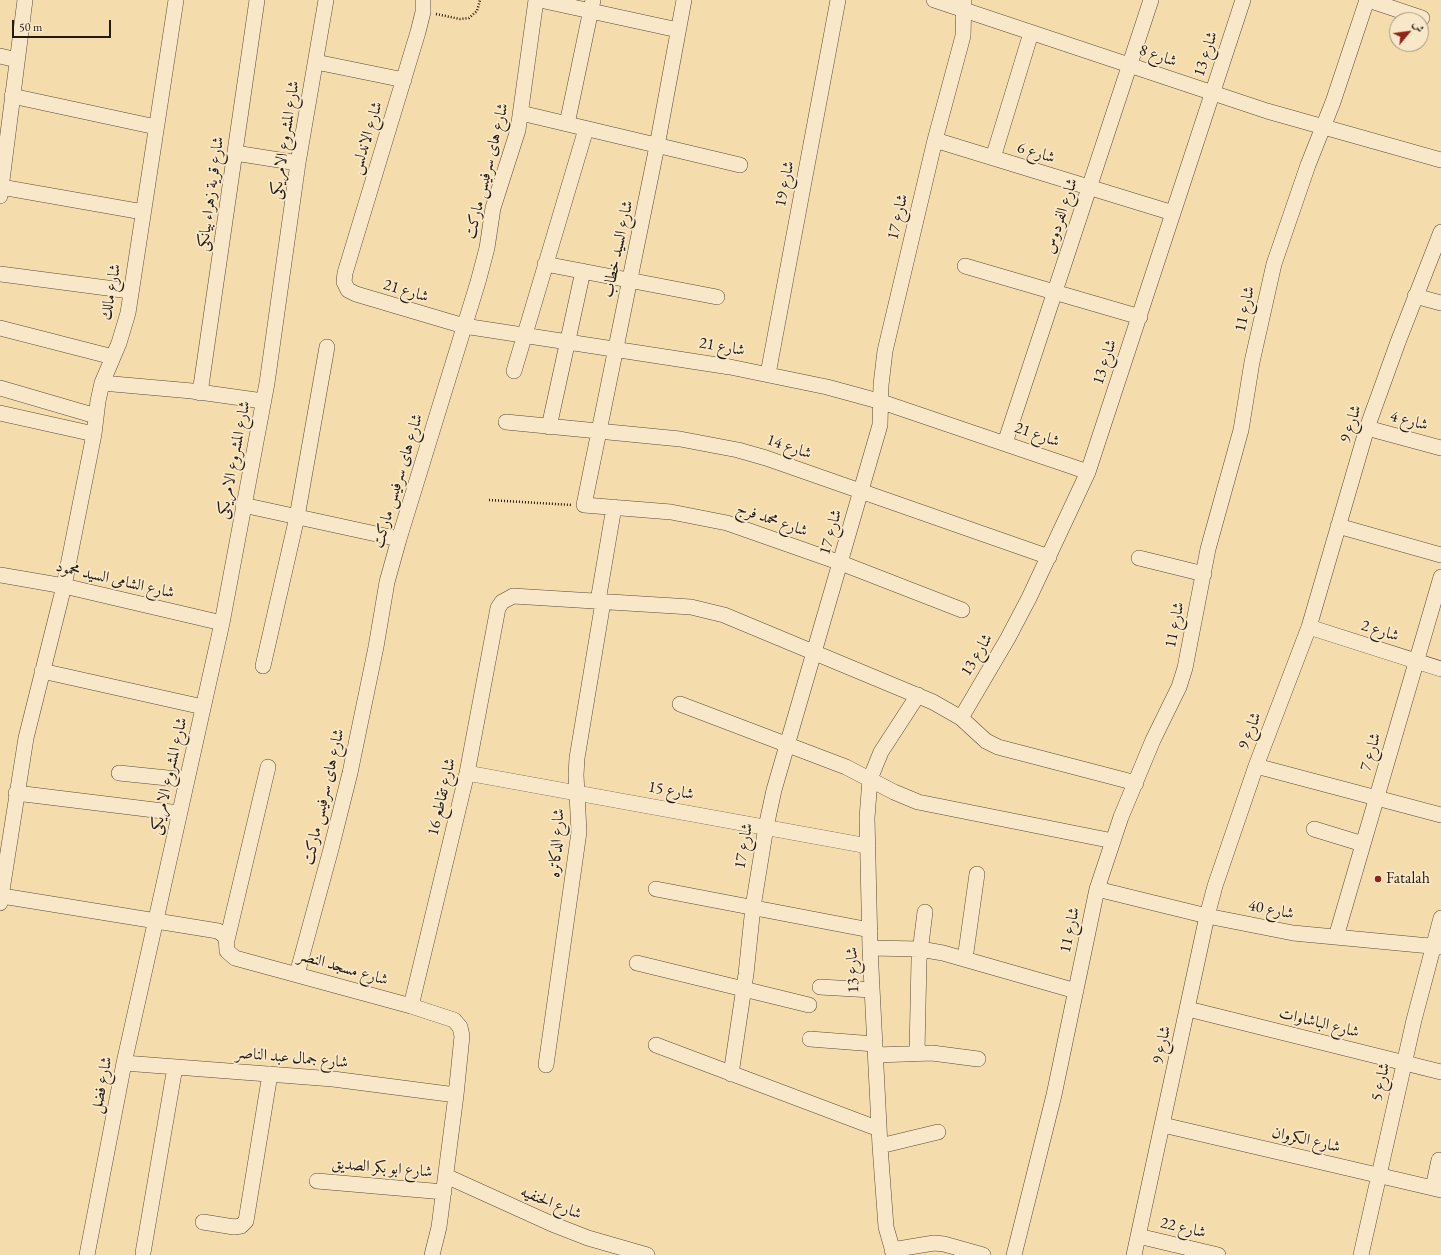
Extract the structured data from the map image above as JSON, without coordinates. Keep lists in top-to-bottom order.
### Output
{
  "streets": {
    "street": [
      "شارع 13",
      "شارع 8",
      "شارع الاندلس",
      "شارع المشروع الامريكى",
      "شارع 6",
      "شارع هاى سرفيس ماركت",
      "شارع 19",
      "شارع قرية زهراء بيانكى",
      "شارع الفردوس",
      "شارع 17",
      "شارع السيد خطاب",
      "شارع 21",
      "شارع مالك",
      "شارع 11",
      "شارع 4",
      "شارع 9",
      "شارع 14",
      "شارع محمد فرج",
      "شارع الشامى السيد محمود",
      "شارع 2",
      "شارع 7",
      "شارع 15",
      "شارع تقاطع 16",
      "شارع الدكاتره",
      "شارع 40",
      "شارع مسجد النصر",
      "شارع الباشاوات",
      "شارع جمال عبد الناصر",
      "شارع 5",
      "شارع فضل",
      "شارع الكروان",
      "شارع ابو بكر الصديق",
      "شارع الحنفيه",
      "شارع 22"
    ]
  },
  "crossings": [
    ["شارع 13", "شارع 8"],
    ["شارع 13", "شارع 6"],
    ["شارع 13", "شارع 21"],
    ["شارع 13", "شارع 14"],
    ["شارع 13", "شارع 15"],
    ["شارع 8", "شارع الفردوس"],
    ["شارع 8", "شارع 17"],
    ["شارع 8", "شارع 11"],
    ["شارع الاندلس", "شارع 21"],
    ["شارع المشروع الامريكى", "شارع الشامى السيد محمود"],
    ["شارع المشروع الامريكى", "شارع فضل"],
    ["شارع 6", "شارع الفردوس"],
    ["شارع 6", "شارع 17"],
    ["شارع هاى سرفيس ماركت", "شارع 21"],
    ["شارع هاى سرفيس ماركت", "شارع مسجد النصر"],
    ["شارع 19", "شارع 21"],
    ["شارع الفردوس", "شارع 21"],
    ["شارع 17", "شارع 21"],
    ["شارع 17", "شارع 14"],
    ["شارع 17", "شارع محمد فرج"],
    ["شارع 17", "شارع 15"],
    ["شارع السيد خطاب", "شارع 21"],
    ["شارع السيد خطاب", "شارع 14"],
    ["شارع السيد خطاب", "شارع محمد فرج"],
    ["شارع مالك", "شارع الشامى السيد محمود"],
    ["شارع 11", "شارع 40"],
    ["شارع 4", "شارع 9"],
    ["شارع 9", "شارع 2"],
    ["شارع 9", "شارع 40"],
    ["شارع 9", "شارع الباشاوات"],
    ["شارع 9", "شارع الكروان"],
    ["شارع 9", "شارع 22"],
    ["شارع محمد فرج", "شارع الدكاتره"],
    ["شارع 2", "شارع 7"],
    ["شارع 7", "شارع 40"],
    ["شارع 15", "شارع تقاطع 16"],
    ["شارع 15", "شارع الدكاتره"],
    ["شارع تقاطع 16", "شارع الدكاتره"],
    ["شارع تقاطع 16", "شارع مسجد النصر"],
    ["شارع 40", "شارع 5"],
    ["شارع مسجد النصر", "شارع جمال عبد الناصر"],
    ["شارع مسجد النصر", "شارع ابو بكر الصديق"],
    ["شارع مسجد النصر", "شارع الحنفيه"],
    ["شارع الباشاوات", "شارع 5"],
    ["شارع جمال عبد الناصر", "شارع فضل"],
    ["شارع 5", "شارع الكروان"]
  ],
  "places": ["Fatalah"],
  "scale_bar": "50 m",
  "north": "top right"
}
